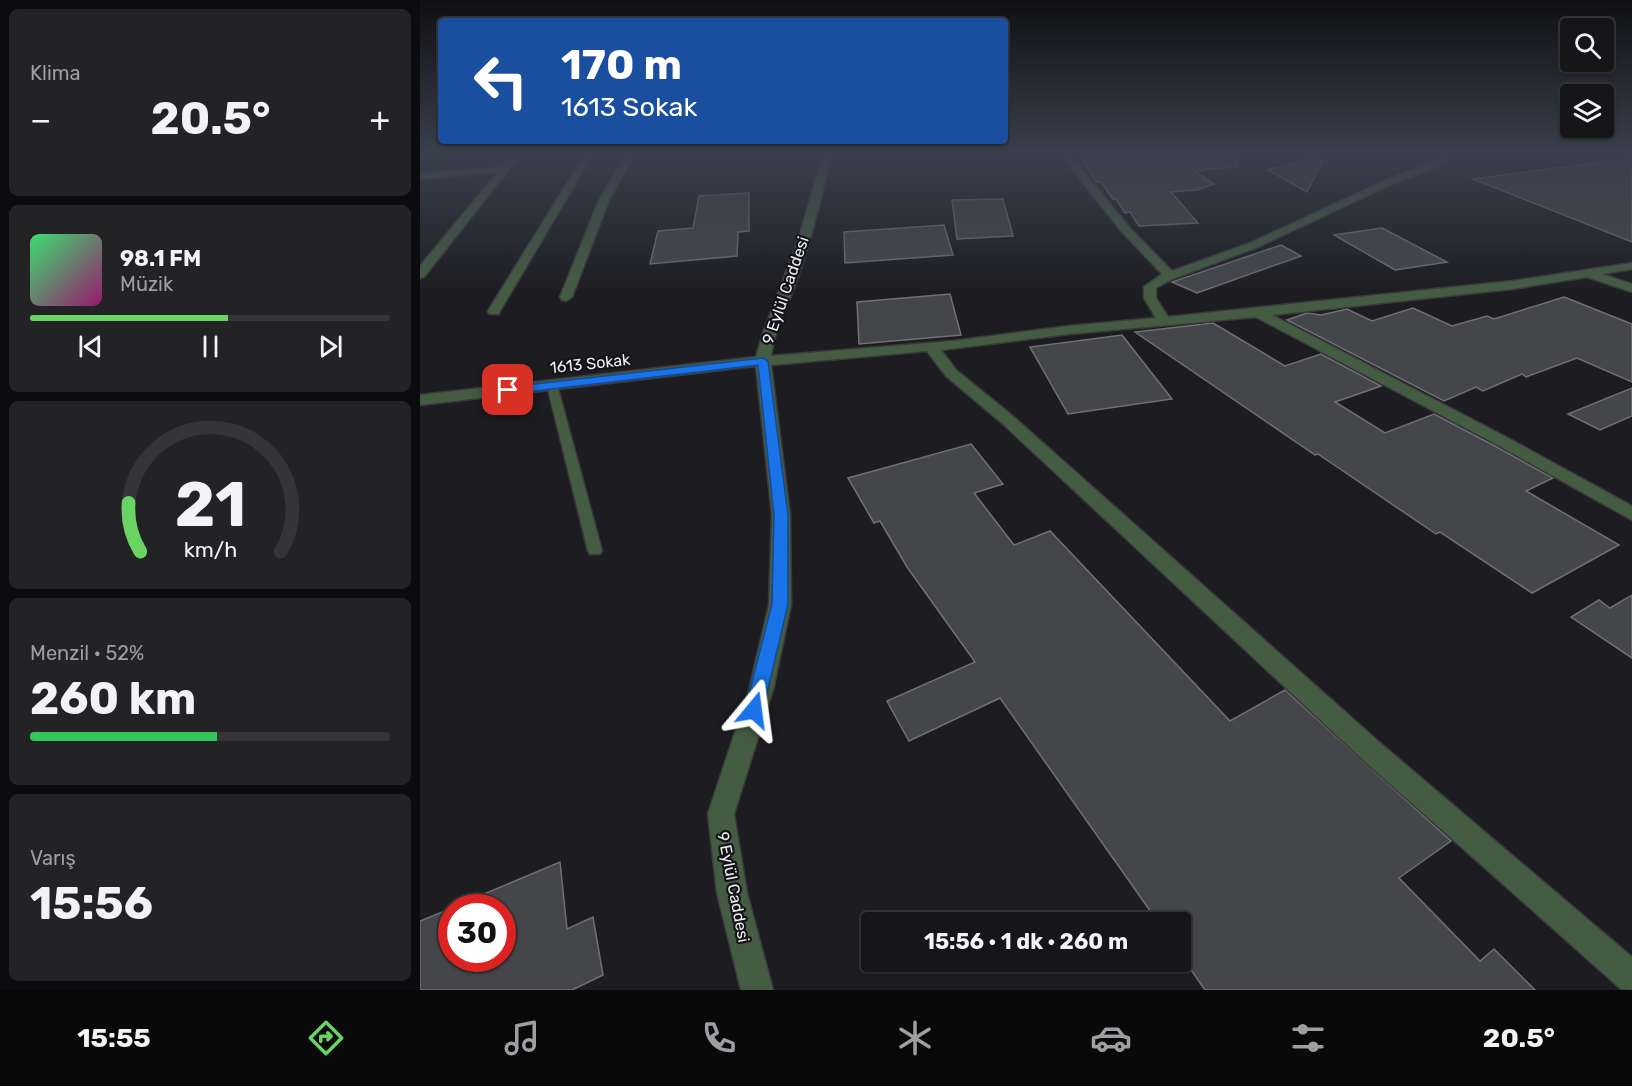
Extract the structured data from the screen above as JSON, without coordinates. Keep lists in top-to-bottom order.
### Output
{
  "streets": {
    "street": ["9 Eylül Caddesi", "1613 Sokak"]
  },
  "crossings": [
    ["9 Eylül Caddesi", "1613 Sokak"]
  ],
  "page": {
    "tile": [
      "Klima",
      ["Menzil · 52%", "260 km"],
      ["Varış", "15:56"]
    ],
    "turn": ["170 m", "1613 Sokak"],
    "heat": ["−", "20.5°", "+"],
    "song": ["98.1 FM", "Müzik"],
    "limit": "30",
    "trip": "15:56 · 1 dk · 260 m",
    "tabs": ["15:55", "20.5°"],
    "gauge": ["21", "km/h"]
  }
}
